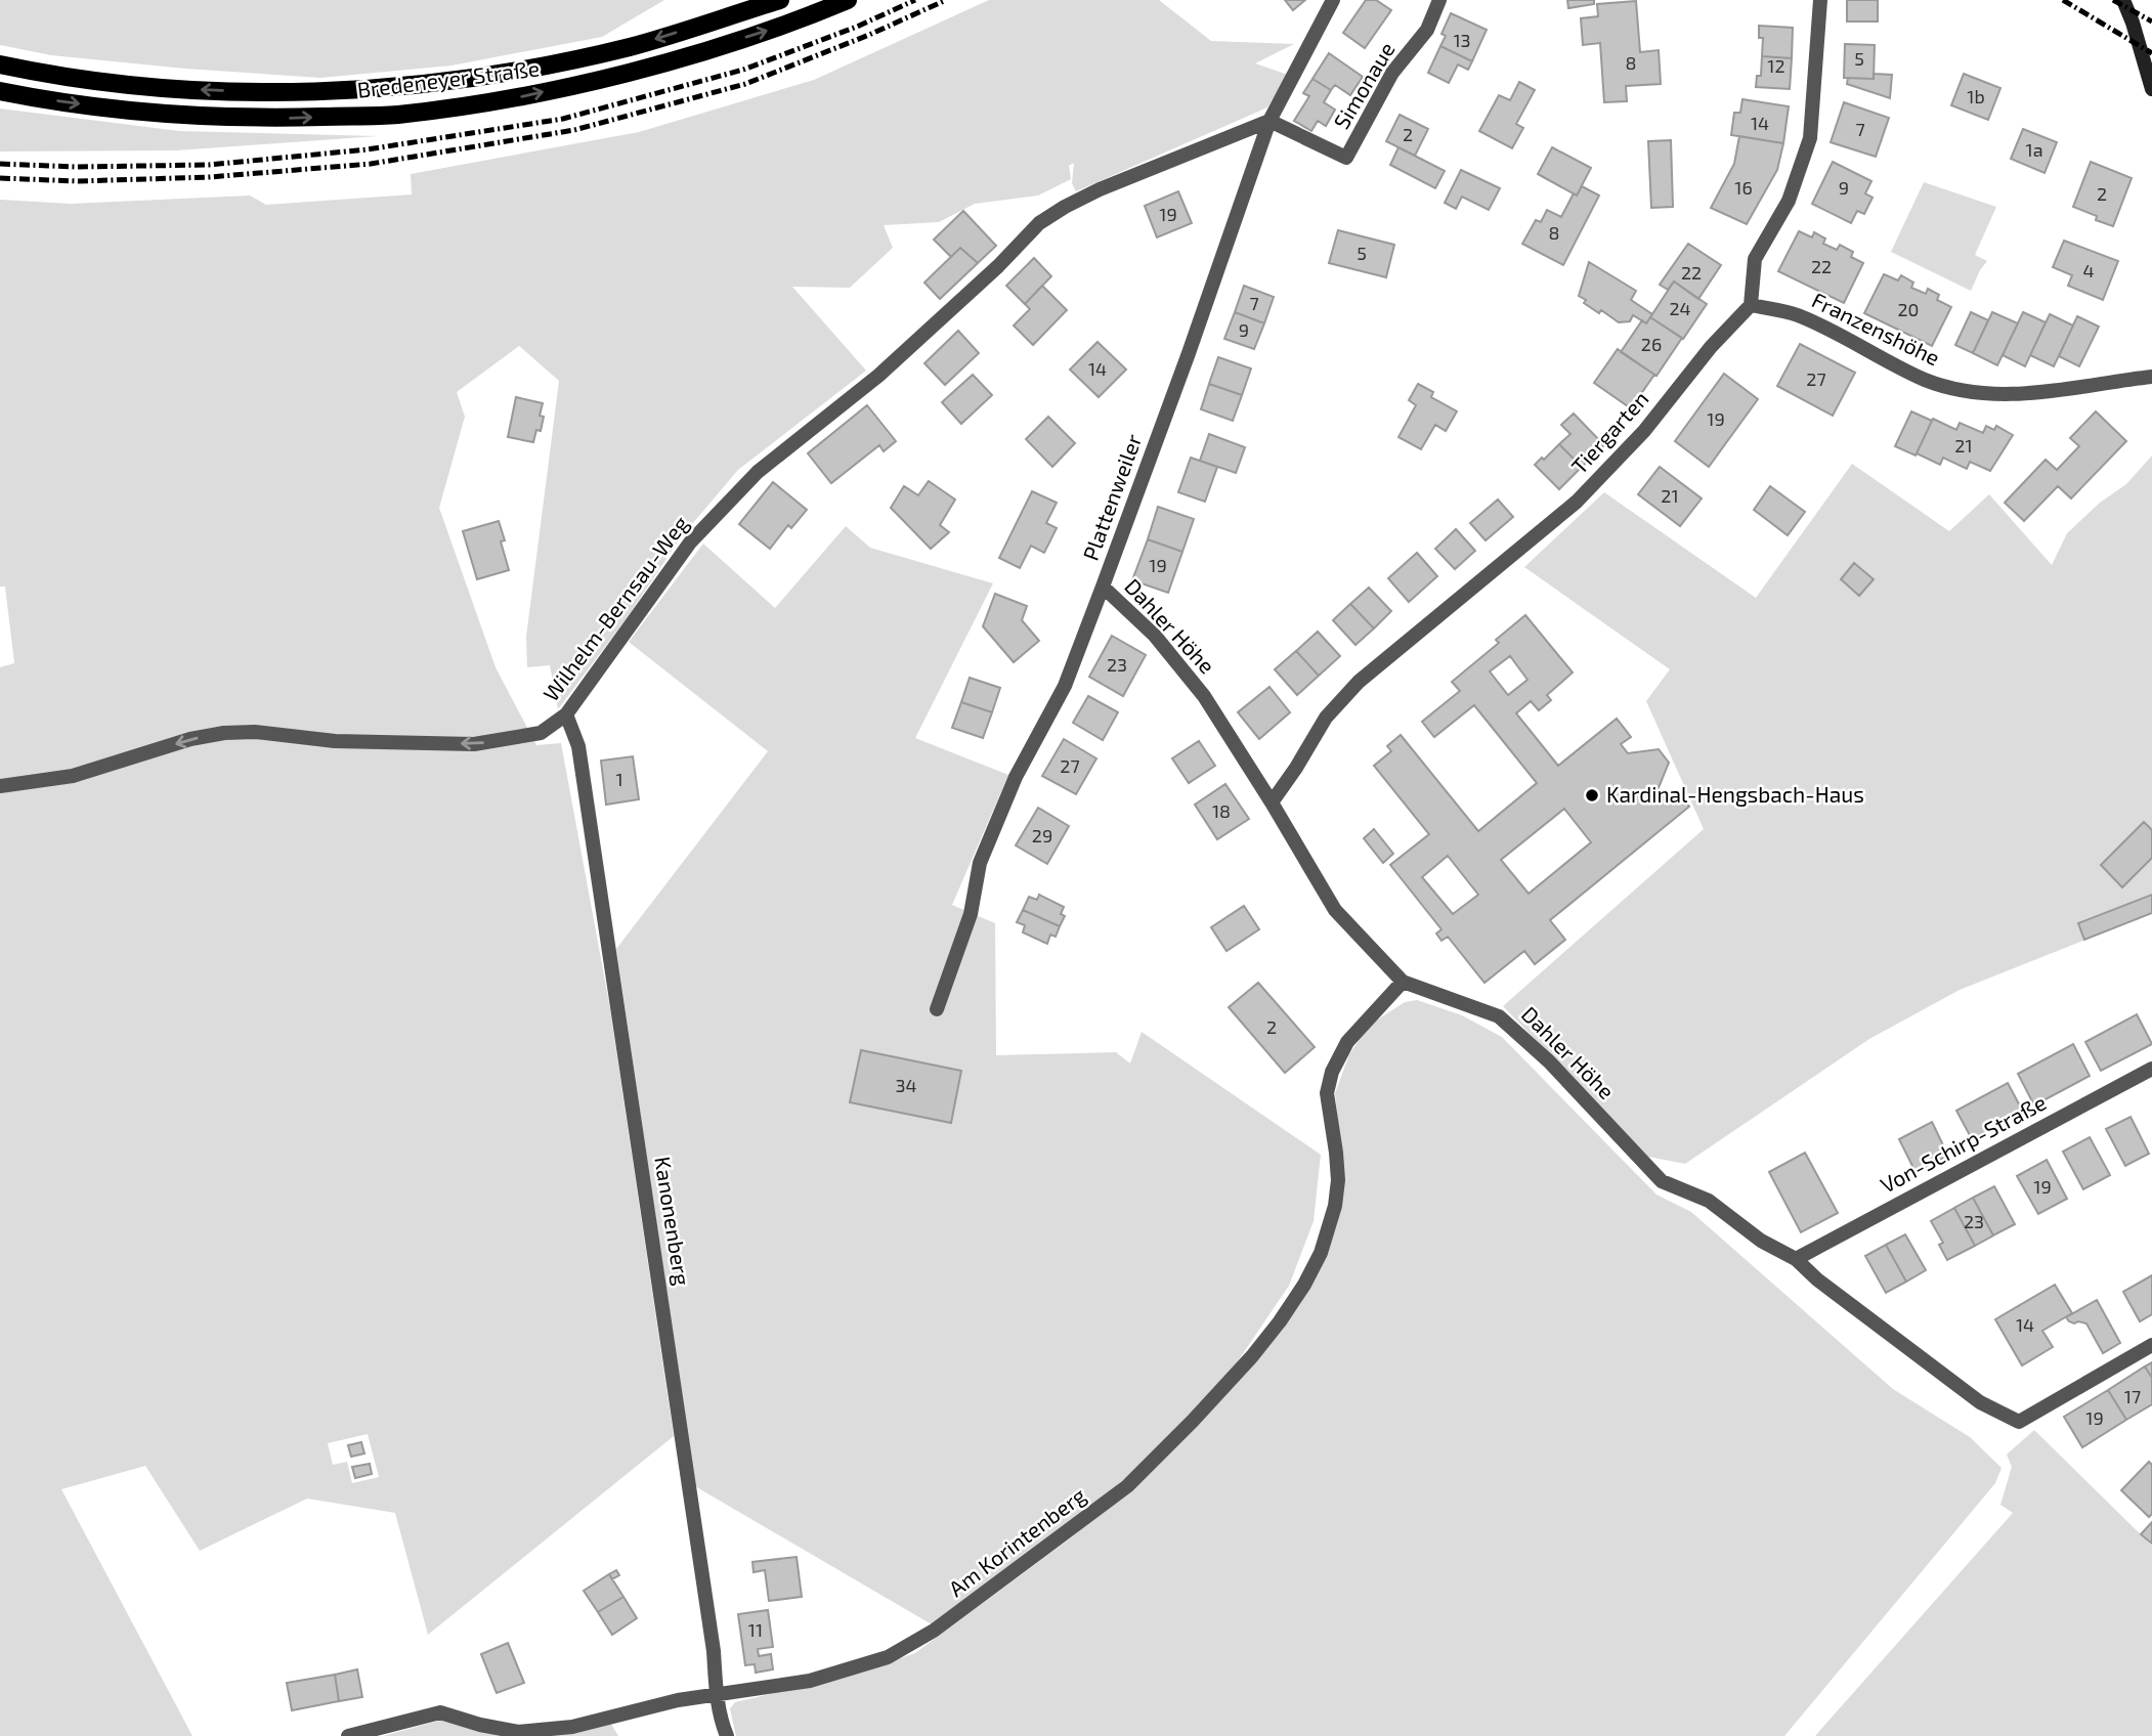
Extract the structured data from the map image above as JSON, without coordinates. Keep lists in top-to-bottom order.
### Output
{
  "streets": {
    "main road": ["Bredeneyer Straße"],
    "street": [
      "Simonaue",
      "Franzenshöhe",
      "Tiergarten",
      "Plattenweiler",
      "Wilhelm-Bernsau-Weg",
      "Dahler Höhe",
      "Von-Schirp-Straße",
      "Kanonenberg",
      "Am Korintenberg"
    ]
  },
  "crossings": [
    ["Simonaue", "Plattenweiler"],
    ["Simonaue", "Wilhelm-Bernsau-Weg"],
    ["Franzenshöhe", "Tiergarten"],
    ["Tiergarten", "Dahler Höhe"],
    ["Plattenweiler", "Wilhelm-Bernsau-Weg"],
    ["Plattenweiler", "Dahler Höhe"],
    ["Wilhelm-Bernsau-Weg", "Kanonenberg"],
    ["Dahler Höhe", "Von-Schirp-Straße"],
    ["Dahler Höhe", "Am Korintenberg"],
    ["Kanonenberg", "Am Korintenberg"]
  ],
  "one_way": ["Wilhelm-Bernsau-Weg"],
  "places": ["Kardinal-Hengsbach-Haus"],
  "house_numbers": [
    "13",
    "5",
    "8",
    "12",
    "1b",
    "14",
    "7",
    "2",
    "1a",
    "16",
    "9",
    "2",
    "19",
    "8",
    "5",
    "22",
    "4",
    "22",
    "7",
    "24",
    "20",
    "9",
    "26",
    "14",
    "27",
    "19",
    "21",
    "21",
    "19",
    "23",
    "27",
    "1",
    "18",
    "29",
    "2",
    "34",
    "19",
    "23",
    "14",
    "17",
    "19",
    "11"
  ]
}
